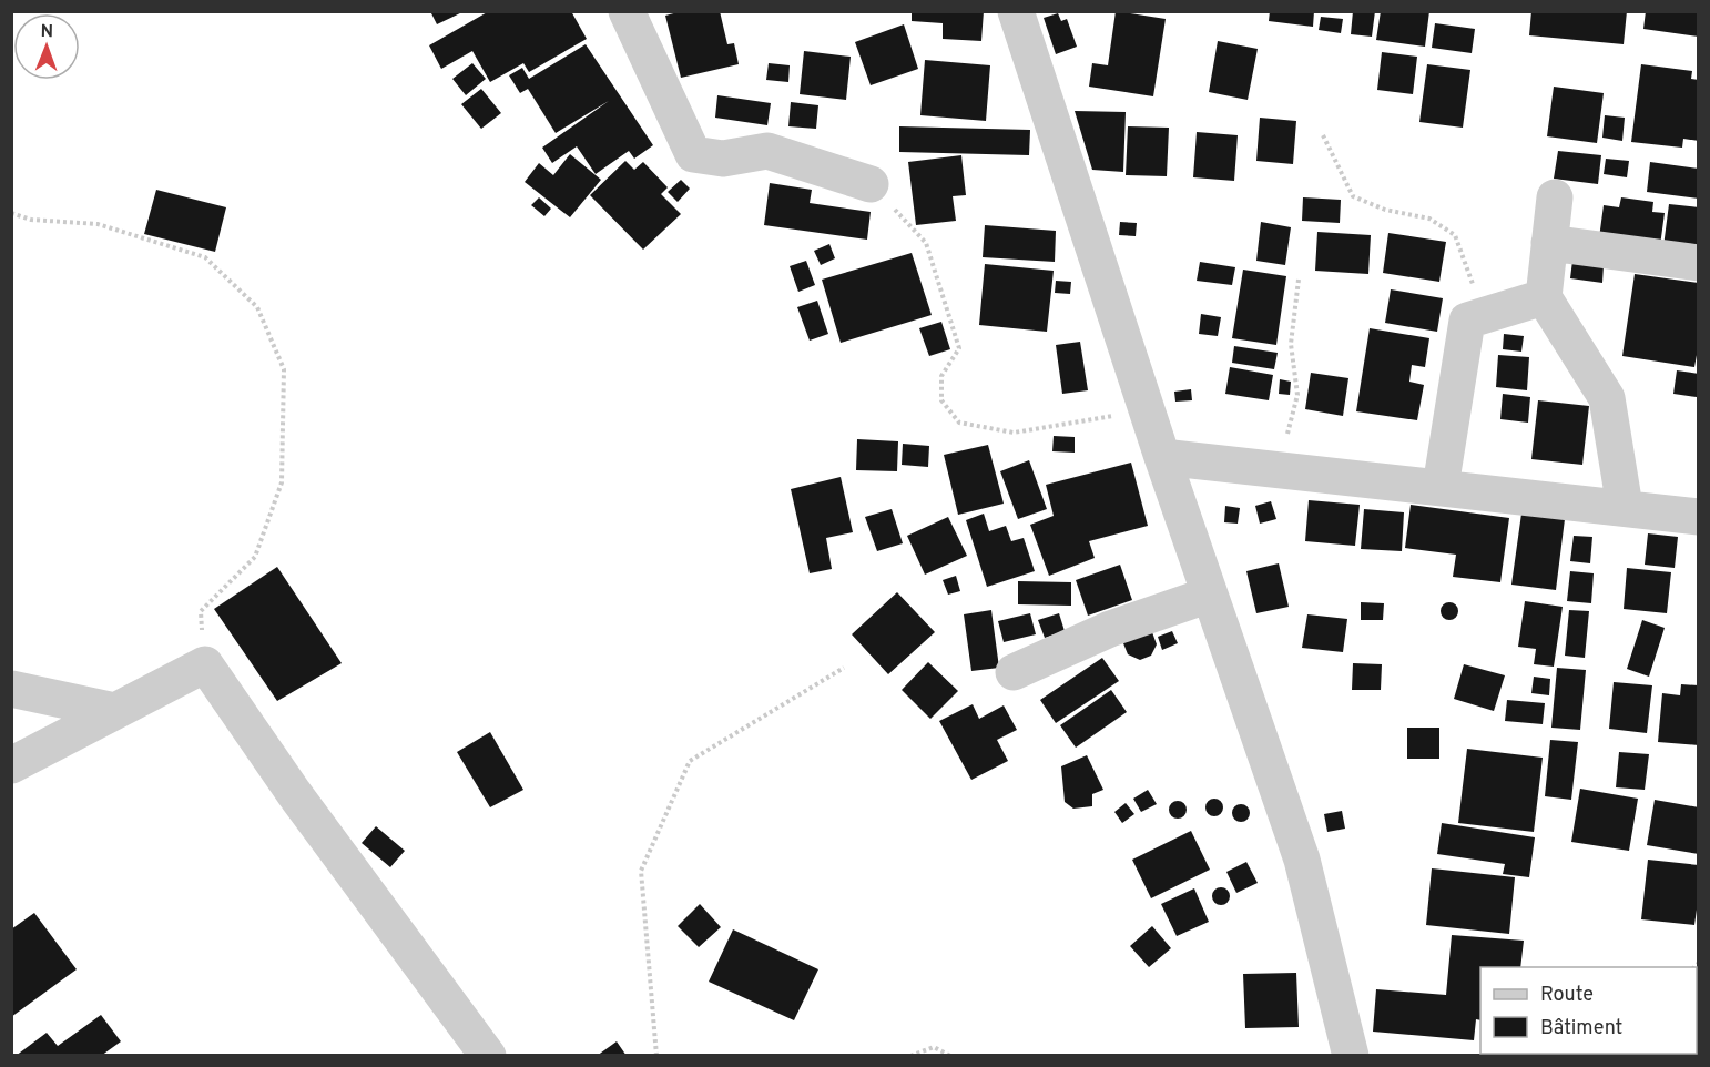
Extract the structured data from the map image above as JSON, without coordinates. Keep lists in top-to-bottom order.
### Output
{
  "legend": ["Route", "Bâtiment"],
  "north": "top"
}
